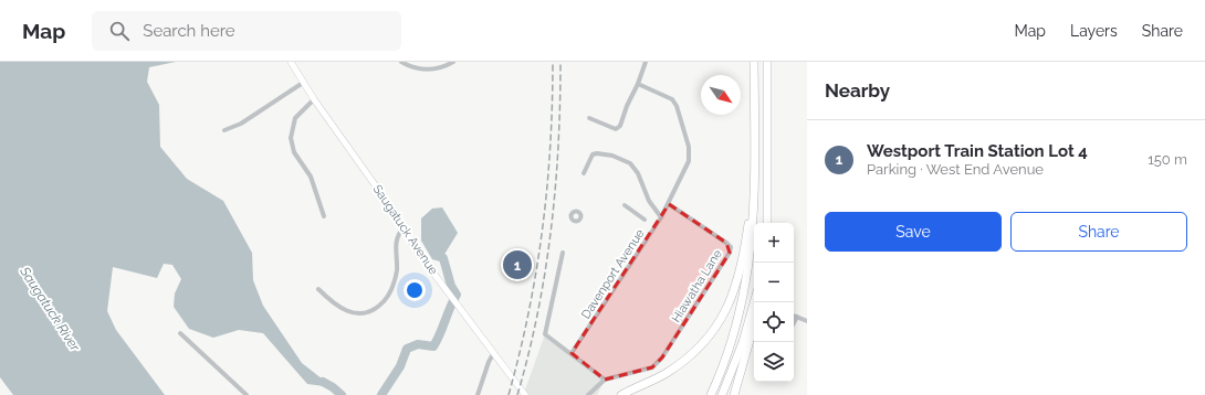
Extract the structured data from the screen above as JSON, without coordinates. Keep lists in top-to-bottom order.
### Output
{
  "streets": {
    "main road": ["Saugatuck Avenue"],
    "street": ["Davenport Avenue", "Hiawatha Lane"]
  },
  "crossings": [
    ["Davenport Avenue", "Hiawatha Lane"]
  ],
  "water": ["Saugatuck River"],
  "north": "bottom right",
  "page": {
    "header": "Map",
    "search": "Search here",
    "nav": ["Map", "Layers", "Share"],
    "heading": "Nearby",
    "list": [
      {
        "mark": "1",
        "name": "Westport Train Station Lot 4",
        "note": "Parking · West End Avenue",
        "value": "150 m"
      }
    ],
    "buttons": ["Save", "Share"],
    "map_buttons": ["+", "−"],
    "pins": "1"
  }
}
